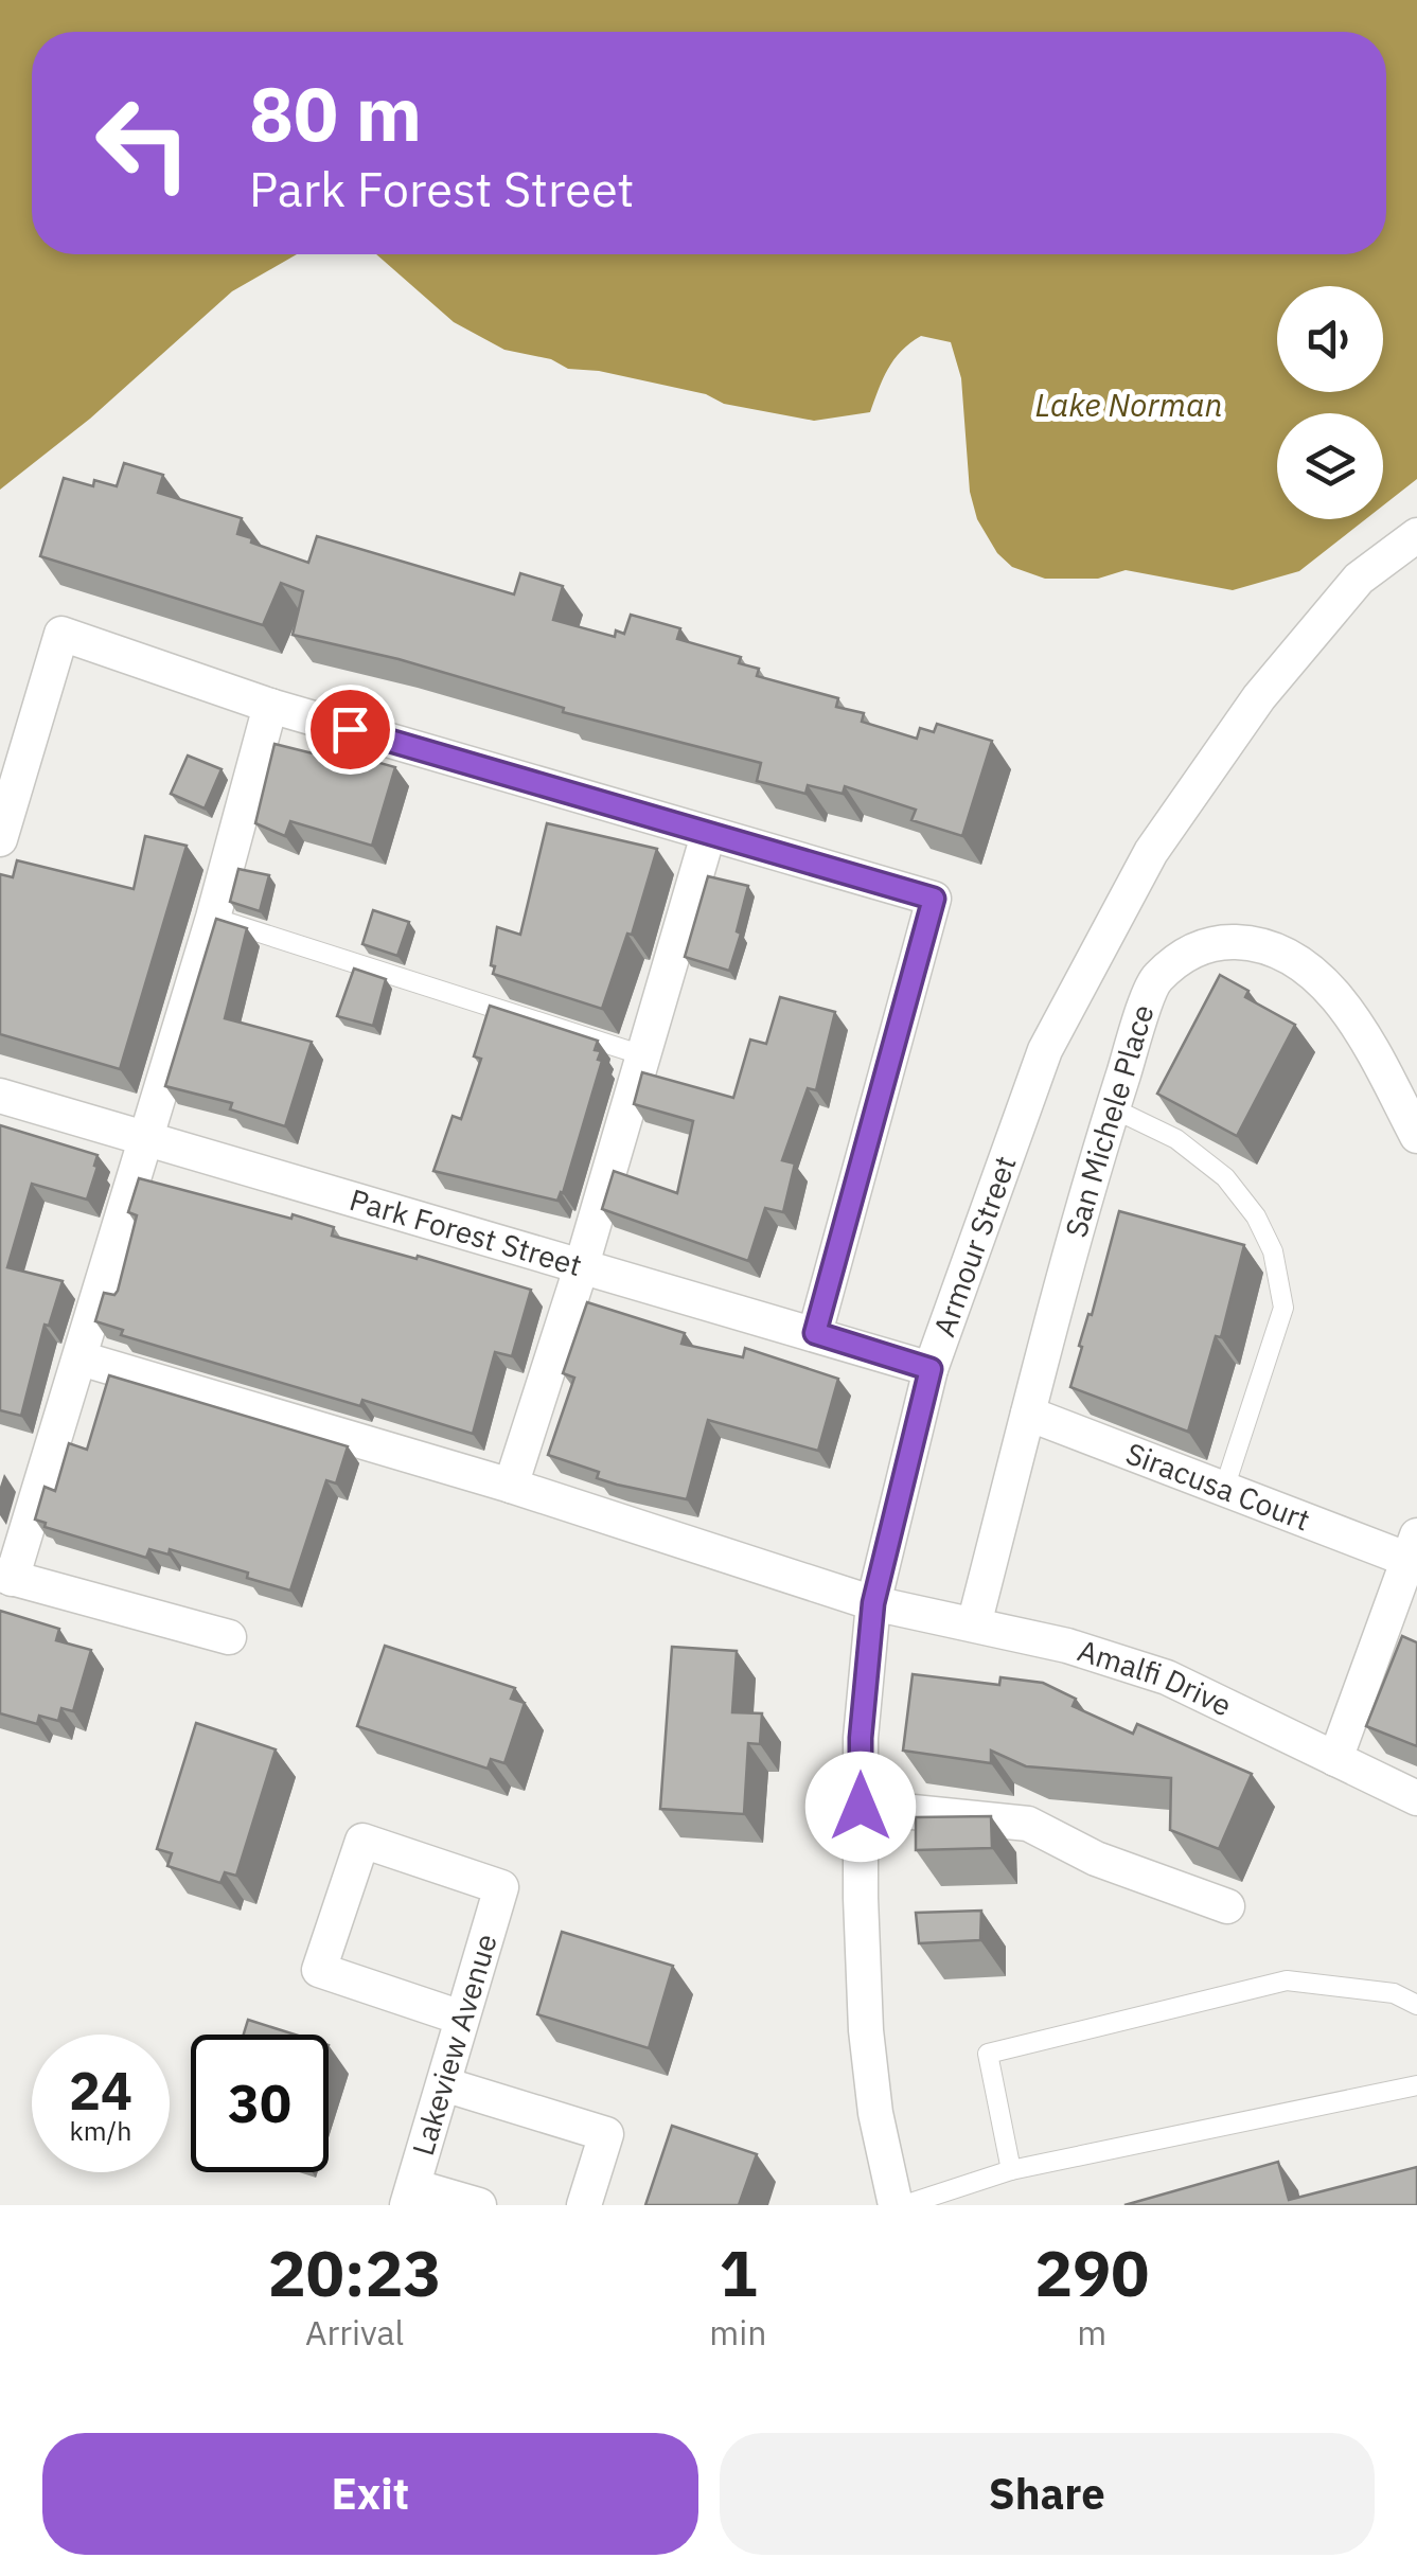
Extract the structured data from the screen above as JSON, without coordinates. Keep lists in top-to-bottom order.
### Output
{
  "streets": {
    "street": [
      "San Michele Place",
      "Park Forest Street",
      "Armour Street",
      "Siracusa Court",
      "Amalfi Drive",
      "Lakeview Avenue"
    ]
  },
  "crossings": [
    ["San Michele Place", "Siracusa Court"],
    ["San Michele Place", "Amalfi Drive"],
    ["Park Forest Street", "Armour Street"],
    ["Armour Street", "Amalfi Drive"]
  ],
  "water": ["Lake Norman"],
  "page": {
    "turn": ["80 m", "Park Forest Street"],
    "speed": "24 km/h",
    "limit": "30",
    "eta": [
      "20:23",
      "Arrival",
      "1",
      "min",
      "290",
      "m"
    ],
    "buttons": ["Exit", "Share"]
  }
}
